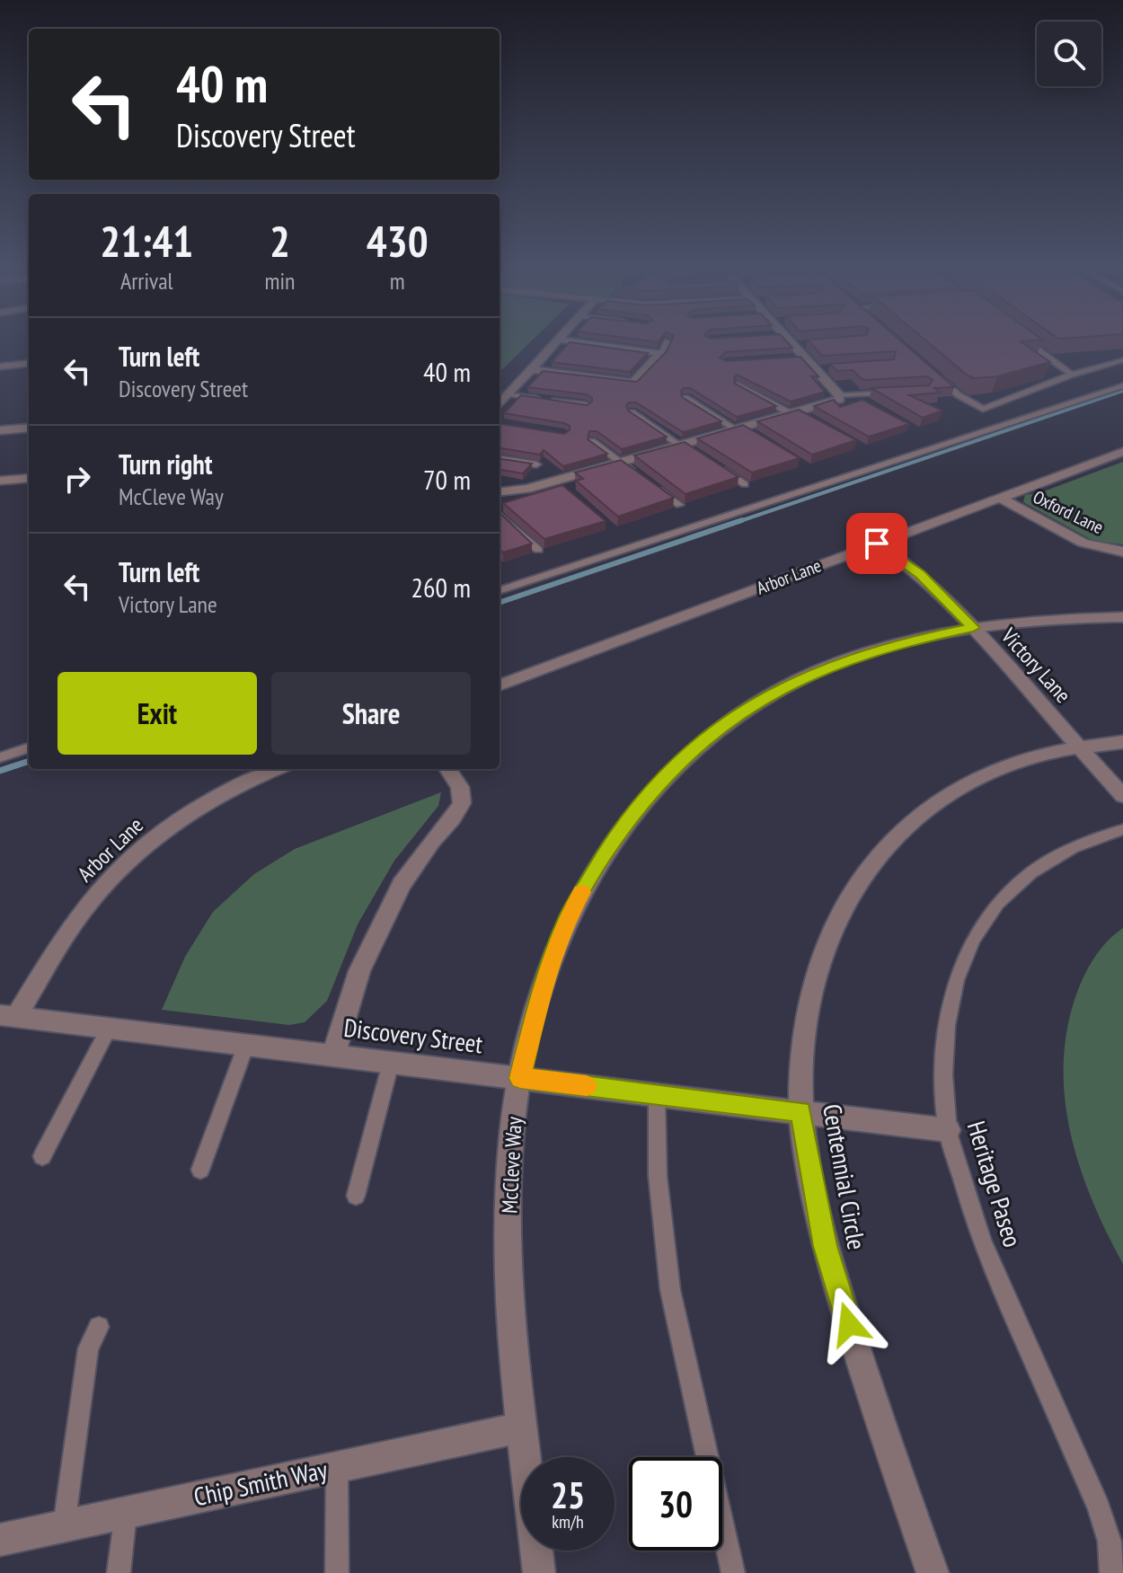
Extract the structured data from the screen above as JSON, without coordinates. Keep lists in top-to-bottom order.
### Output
{
  "streets": {
    "street": [
      "Oxford Lane",
      "Arbor Lane",
      "Victory Lane",
      "Discovery Street",
      "McCleve Way",
      "Centennial Circle",
      "Chip Smith Way"
    ],
    "lane": ["Heritage Paseo"]
  },
  "crossings": [
    ["Oxford Lane", "Arbor Lane"],
    ["Arbor Lane", "Victory Lane"],
    ["Arbor Lane", "Discovery Street"],
    ["Victory Lane", "McCleve Way"],
    ["Victory Lane", "Centennial Circle"],
    ["Discovery Street", "McCleve Way"],
    ["Discovery Street", "Centennial Circle"],
    ["Discovery Street", "Heritage Paseo"],
    ["McCleve Way", "Chip Smith Way"]
  ],
  "page": {
    "turn": ["40 m", "Discovery Street"],
    "eta": [
      "21:41",
      "Arrival",
      "2",
      "min",
      "430",
      "m"
    ],
    "list": [
      {
        "name": "Turn left",
        "note": "Discovery Street",
        "value": "40 m"
      },
      {
        "name": "Turn right",
        "note": "McCleve Way",
        "value": "70 m"
      },
      {
        "name": "Turn left",
        "note": "Victory Lane",
        "value": "260 m"
      }
    ],
    "buttons": ["Exit", "Share"],
    "speed": "25 km/h",
    "limit": "30"
  }
}
